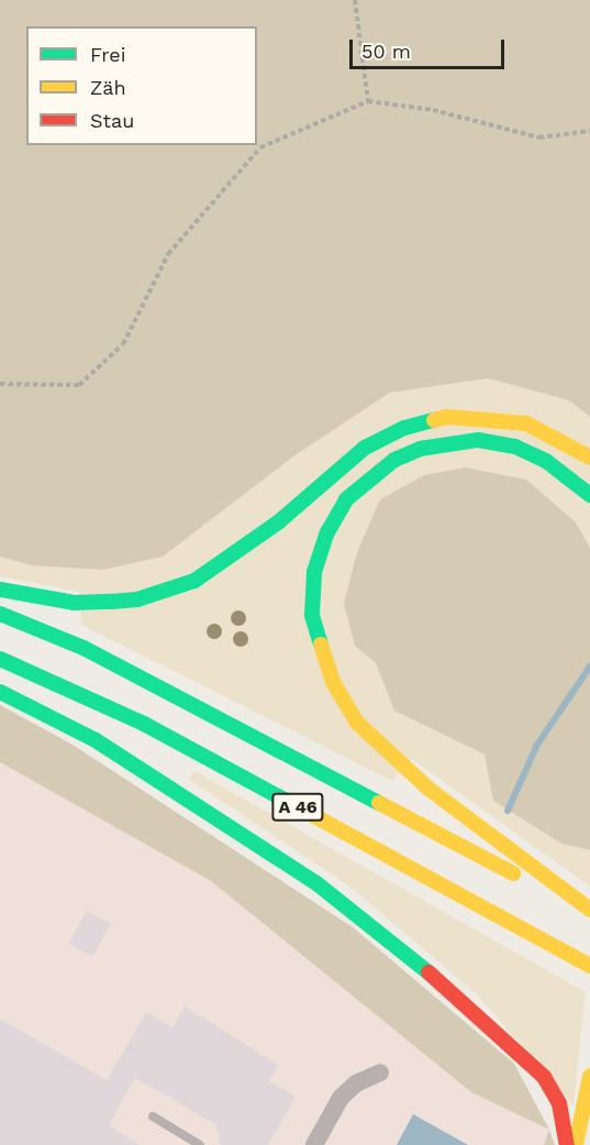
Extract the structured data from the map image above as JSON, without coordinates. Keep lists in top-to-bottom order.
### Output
{
  "streets": {
    "highway": ["A 46"]
  },
  "legend": ["Frei", "Zäh", "Stau"],
  "scale_bar": "50 m"
}
